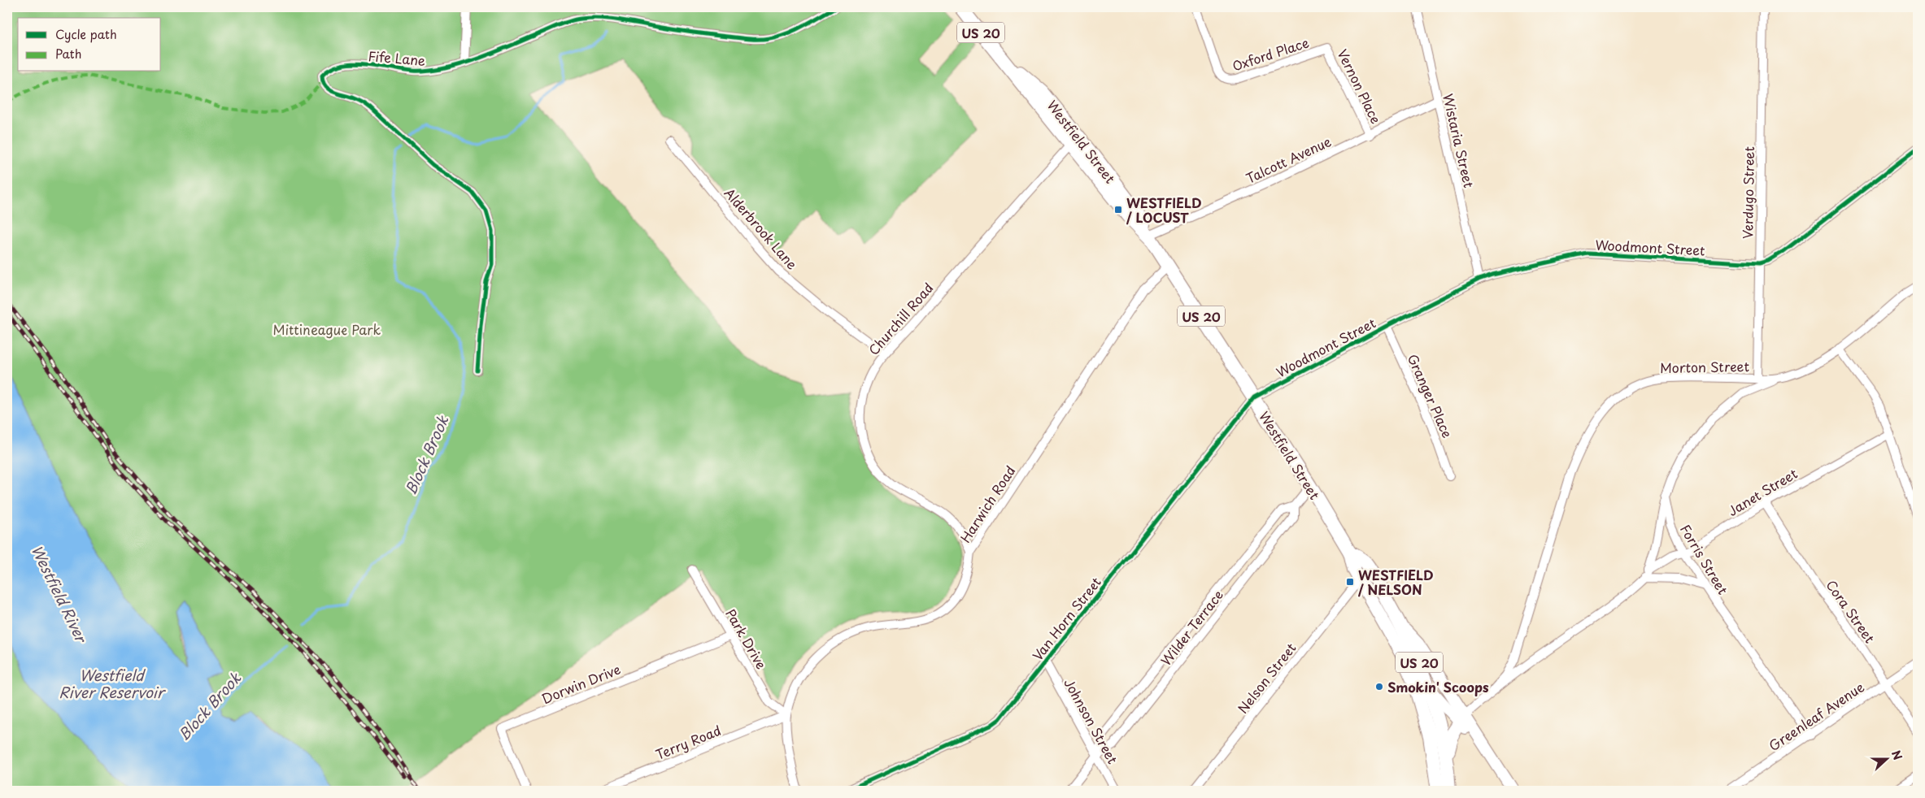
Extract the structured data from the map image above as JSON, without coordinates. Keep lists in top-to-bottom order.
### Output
{
  "streets": {
    "main road": ["US 20", "Westfield Street"],
    "street": [
      "Oxford Place",
      "Fife Lane",
      "Vernon Place",
      "Wistaria Street",
      "Talcott Avenue",
      "Verdugo Street",
      "Alderbrook Lane",
      "Woodmont Street",
      "Churchill Road",
      "Morton Street",
      "Granger Place",
      "Janet Street",
      "Harwich Road",
      "Forris Street",
      "Cora Street",
      "Van Horn Street",
      "Wilder Terrace",
      "Park Drive",
      "Nelson Street",
      "Dorwin Drive",
      "Greenleaf Avenue",
      "Johnson Street",
      "Terry Road"
    ]
  },
  "crossings": [
    ["Oxford Place", "Vernon Place"],
    ["Vernon Place", "Talcott Avenue"],
    ["Wistaria Street", "Talcott Avenue"],
    ["Wistaria Street", "Woodmont Street"],
    ["Westfield Street", "Talcott Avenue"],
    ["Westfield Street", "Woodmont Street"],
    ["Westfield Street", "Churchill Road"],
    ["Westfield Street", "Harwich Road"],
    ["Westfield Street", "Van Horn Street"],
    ["Westfield Street", "Wilder Terrace"],
    ["Westfield Street", "Nelson Street"],
    ["Verdugo Street", "Woodmont Street"],
    ["Verdugo Street", "Morton Street"],
    ["Alderbrook Lane", "Churchill Road"],
    ["Woodmont Street", "Granger Place"],
    ["Woodmont Street", "Van Horn Street"],
    ["Churchill Road", "Harwich Road"],
    ["Janet Street", "Forris Street"],
    ["Janet Street", "Cora Street"],
    ["Harwich Road", "Park Drive"],
    ["Harwich Road", "Terry Road"],
    ["Forris Street", "Greenleaf Avenue"],
    ["Cora Street", "Greenleaf Avenue"],
    ["Van Horn Street", "Johnson Street"],
    ["Wilder Terrace", "Johnson Street"],
    ["Park Drive", "Dorwin Drive"],
    ["Park Drive", "Terry Road"]
  ],
  "water": ["Block Brook", "Westfield River", "Westfield River Reservoir"],
  "parks": ["Mittineague Park"],
  "places": {
    "transit": ["WESTFIELD / LOCUST", "WESTFIELD / NELSON"],
    "other": ["Smokin' Scoops"]
  },
  "legend": ["Cycle path", "Path"],
  "north": "right"
}
